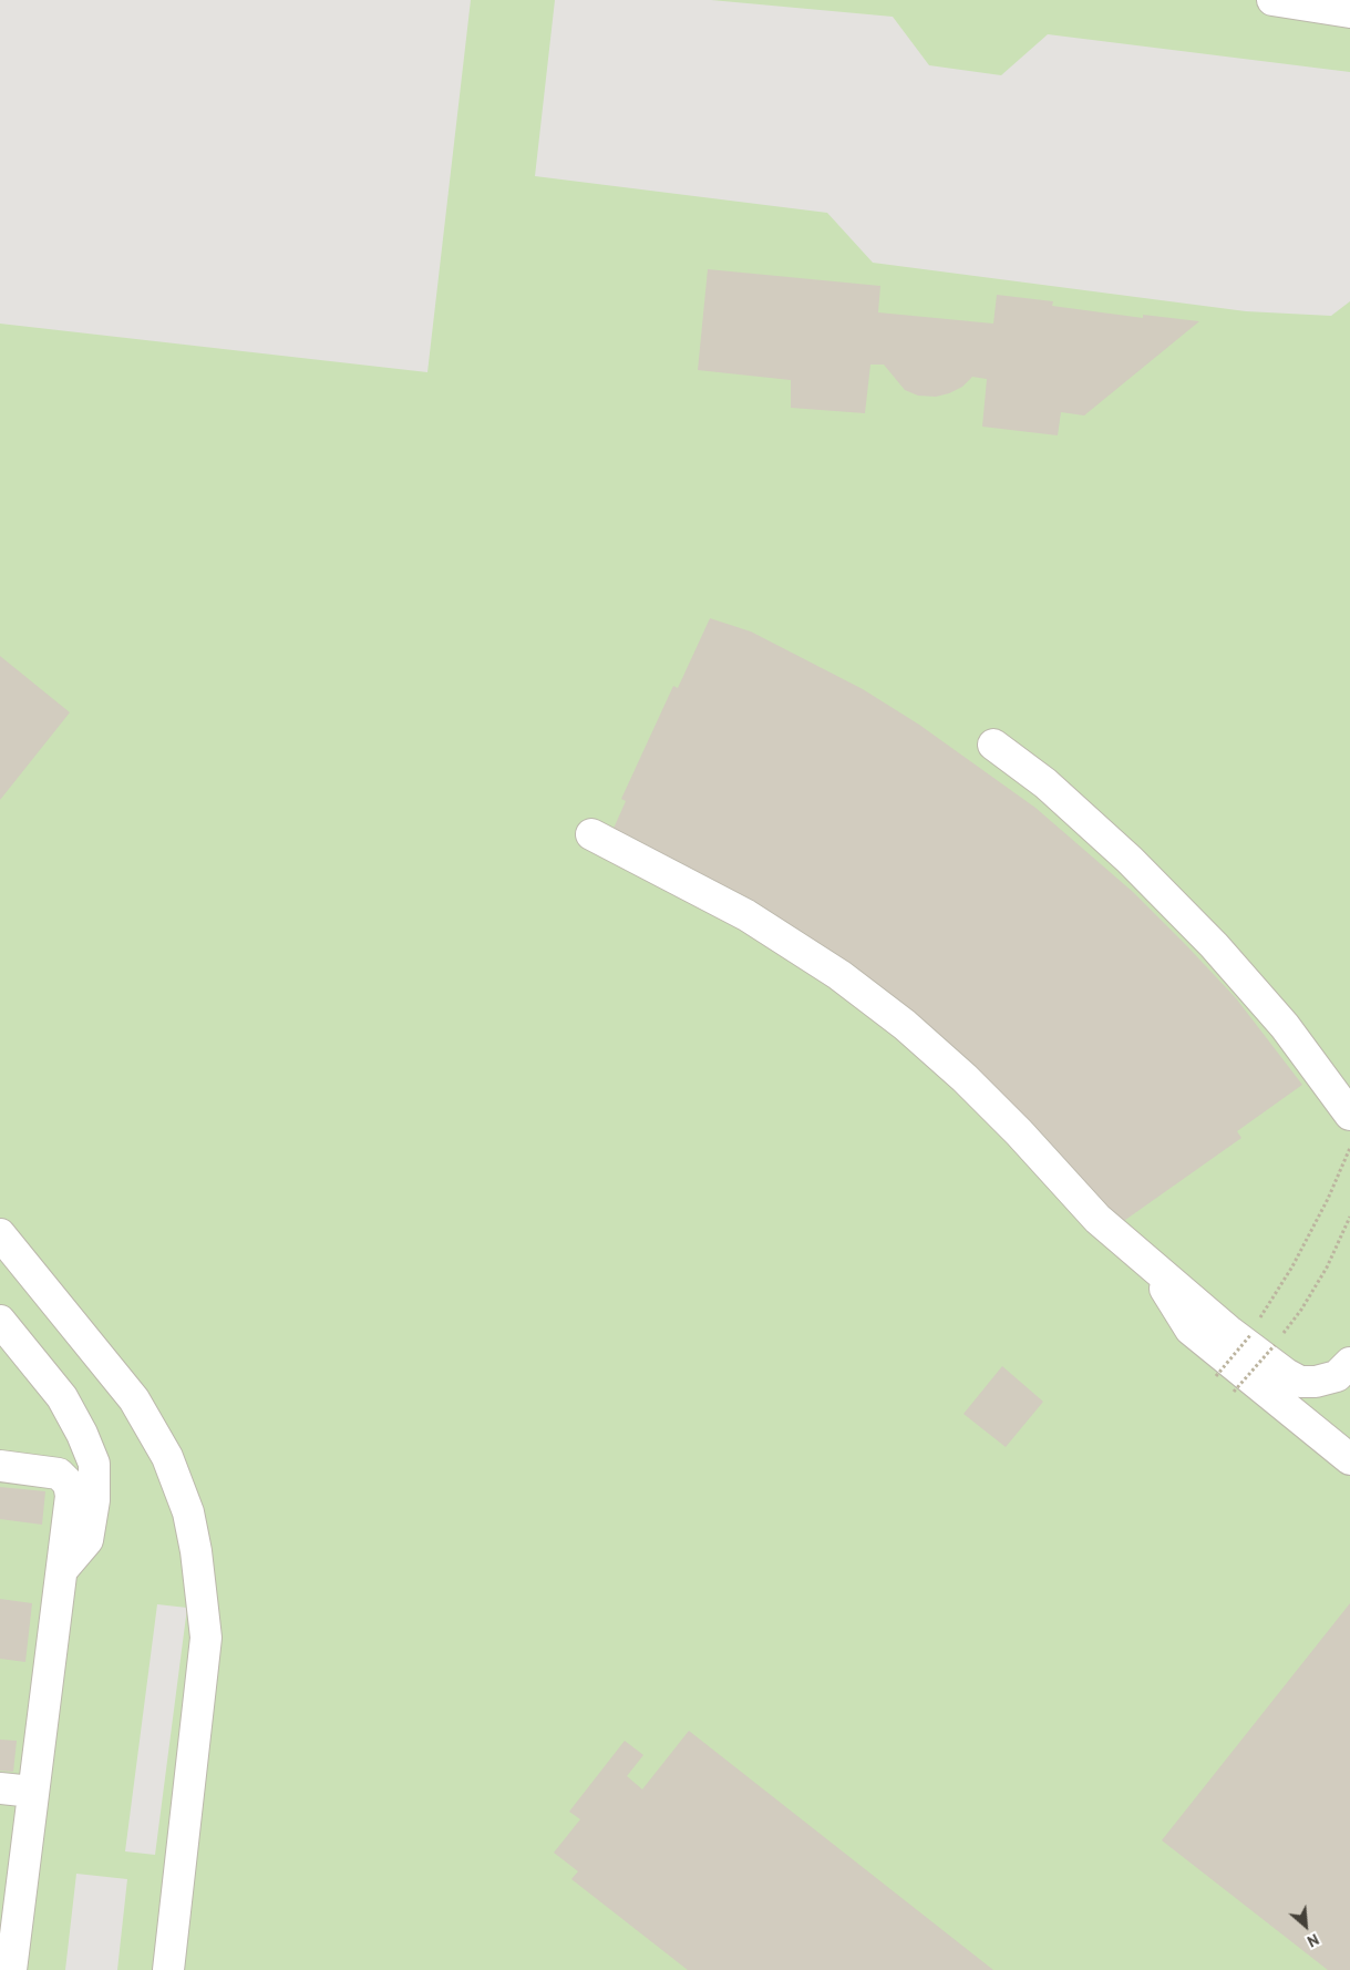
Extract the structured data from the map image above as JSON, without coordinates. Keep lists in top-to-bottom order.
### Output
{
  "north": "bottom right"
}
